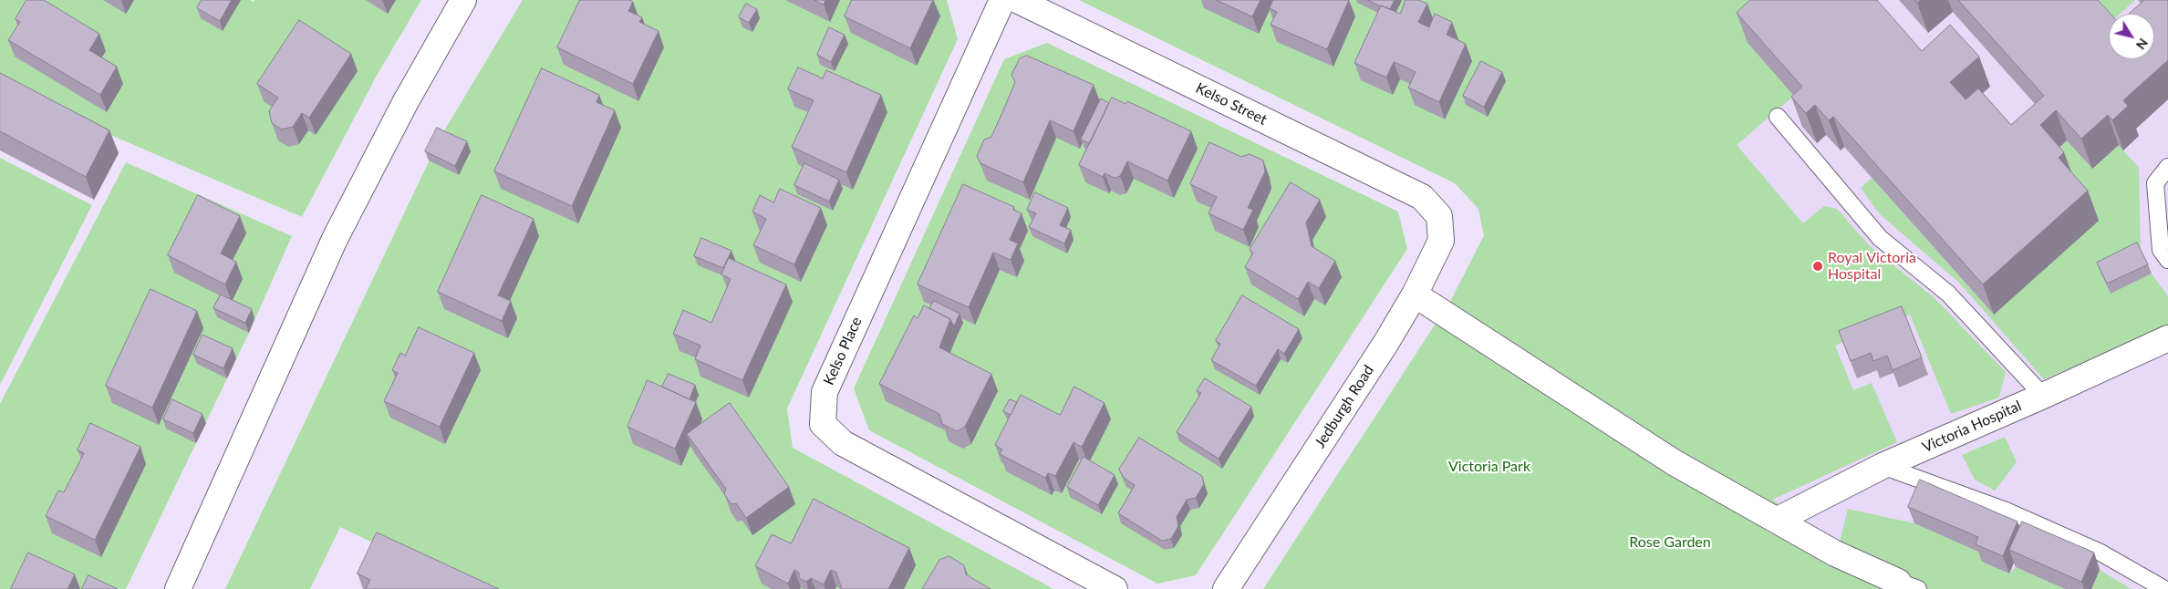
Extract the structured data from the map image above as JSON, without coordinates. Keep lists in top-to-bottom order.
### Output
{
  "streets": {
    "street": [
      "Kelso Street",
      "Kelso Place",
      "Jedburgh Road",
      "Victoria Hospital"
    ]
  },
  "crossings": [
    ["Kelso Street", "Jedburgh Road"]
  ],
  "parks": ["Victoria Park", "Rose Garden"],
  "places": ["Royal Victoria Hospital"],
  "north": "bottom right"
}
